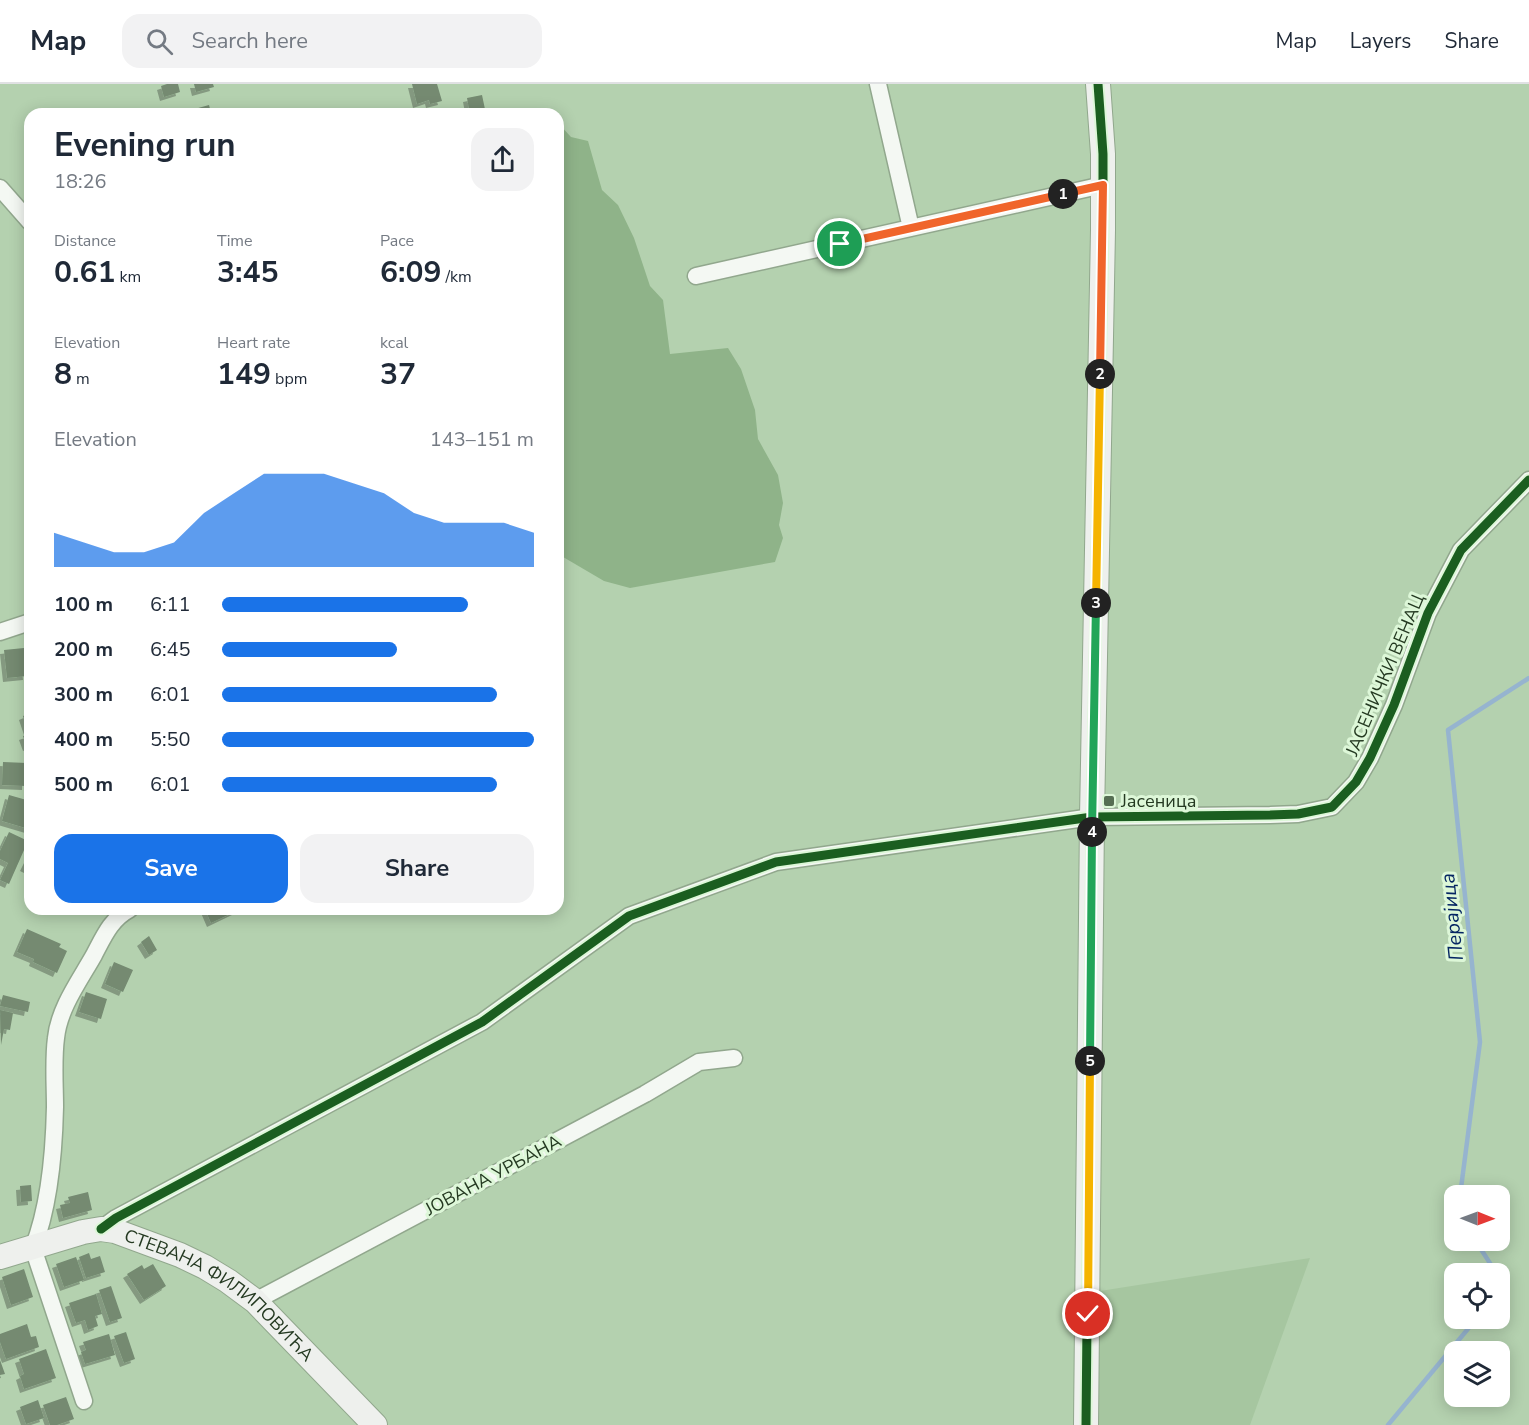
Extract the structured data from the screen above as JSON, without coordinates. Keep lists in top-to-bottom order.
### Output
{
  "streets": {
    "street": ["ЈАСЕНИЧКИ ВЕНАЦ", "ЈОВАНА УРБАНА", "СТЕВАНА ФИЛИПОВИЋА"]
  },
  "crossings": [
    ["ЈАСЕНИЧКИ ВЕНАЦ", "СТЕВАНА ФИЛИПОВИЋА"],
    ["ЈОВАНА УРБАНА", "СТЕВАНА ФИЛИПОВИЋА"]
  ],
  "water": ["Перајица"],
  "places": {
    "transit": ["Јасеница"]
  },
  "north": "right",
  "page": {
    "header": "Map",
    "search": "Search here",
    "nav": ["Map", "Layers", "Share"],
    "heading": ["Evening run", "18:26"],
    "pins": [
      "1",
      "2",
      "3",
      "4",
      "5"
    ],
    "stats": [
      ["Distance", "0.61 km"],
      ["Time", "3:45"],
      ["Pace", "6:09 /km"],
      ["Elevation", "8 m"],
      ["Heart rate", "149 bpm"],
      ["kcal", "37"]
    ],
    "chart": ["Elevation", "143–151 m"],
    "list": [
      {
        "name": "100 m",
        "note": "6:11"
      },
      {
        "name": "200 m",
        "note": "6:45"
      },
      {
        "name": "300 m",
        "note": "6:01"
      },
      {
        "name": "400 m",
        "note": "5:50"
      },
      {
        "name": "500 m",
        "note": "6:01"
      }
    ],
    "buttons": ["Save", "Share"]
  }
}
